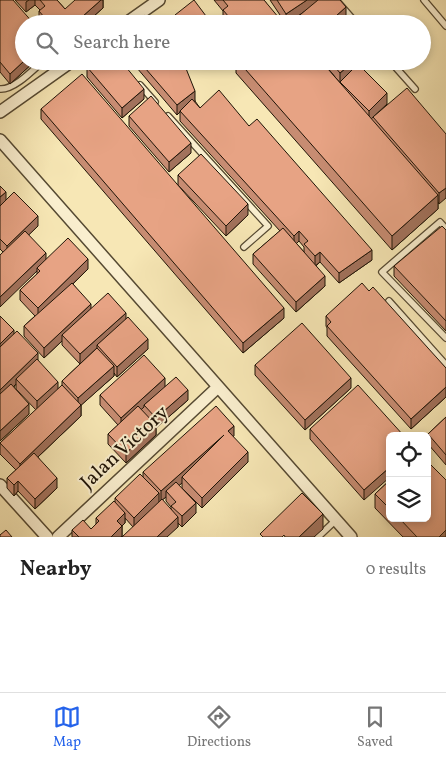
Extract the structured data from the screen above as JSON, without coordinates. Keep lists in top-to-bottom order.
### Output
{
  "streets": {
    "street": ["Jalan Victory"]
  },
  "page": {
    "search": "Search here",
    "heading": ["Nearby", "0 results"],
    "nav": ["Map", "Directions", "Saved"]
  }
}
